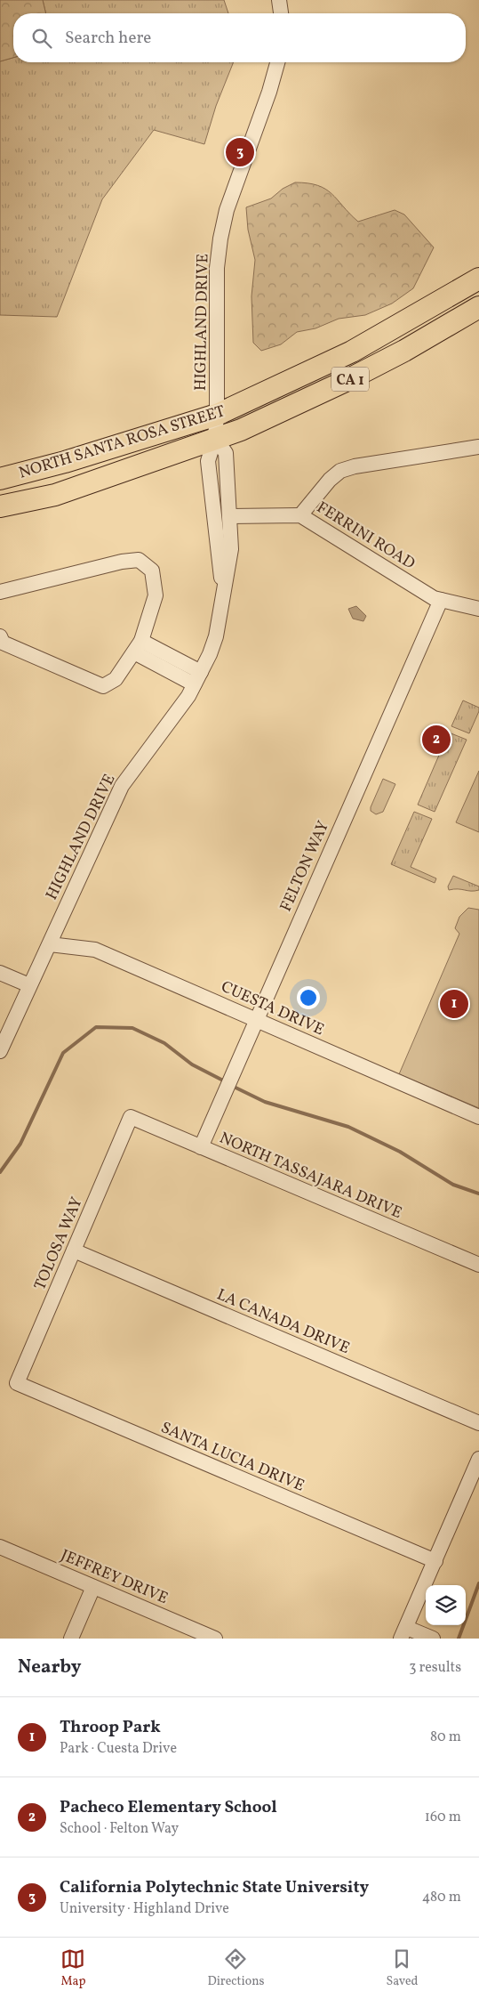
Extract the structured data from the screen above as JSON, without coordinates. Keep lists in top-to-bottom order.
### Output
{
  "streets": {
    "highway": ["CA 1", "NORTH SANTA ROSA STREET"],
    "street": [
      "HIGHLAND DRIVE",
      "FERRINI ROAD",
      "FELTON WAY",
      "CUESTA DRIVE",
      "NORTH TASSAJARA DRIVE",
      "TOLOSA WAY",
      "LA CANADA DRIVE",
      "SANTA LUCIA DRIVE",
      "JEFFREY DRIVE"
    ]
  },
  "crossings": [
    ["HIGHLAND DRIVE", "NORTH SANTA ROSA STREET"],
    ["HIGHLAND DRIVE", "FERRINI ROAD"],
    ["HIGHLAND DRIVE", "CUESTA DRIVE"],
    ["FERRINI ROAD", "FELTON WAY"],
    ["FELTON WAY", "CUESTA DRIVE"],
    ["FELTON WAY", "NORTH TASSAJARA DRIVE"],
    ["NORTH TASSAJARA DRIVE", "TOLOSA WAY"],
    ["TOLOSA WAY", "LA CANADA DRIVE"],
    ["TOLOSA WAY", "SANTA LUCIA DRIVE"]
  ],
  "page": {
    "search": "Search here",
    "pins": ["3", "2", "1"],
    "heading": ["Nearby", "3 results"],
    "list": [
      {
        "mark": "1",
        "name": "Throop Park",
        "note": "Park · Cuesta Drive",
        "value": "80 m"
      },
      {
        "mark": "2",
        "name": "Pacheco Elementary School",
        "note": "School · Felton Way",
        "value": "160 m"
      },
      {
        "mark": "3",
        "name": "California Polytechnic State University",
        "note": "University · Highland Drive",
        "value": "480 m"
      }
    ],
    "nav": ["Map", "Directions", "Saved"]
  }
}
